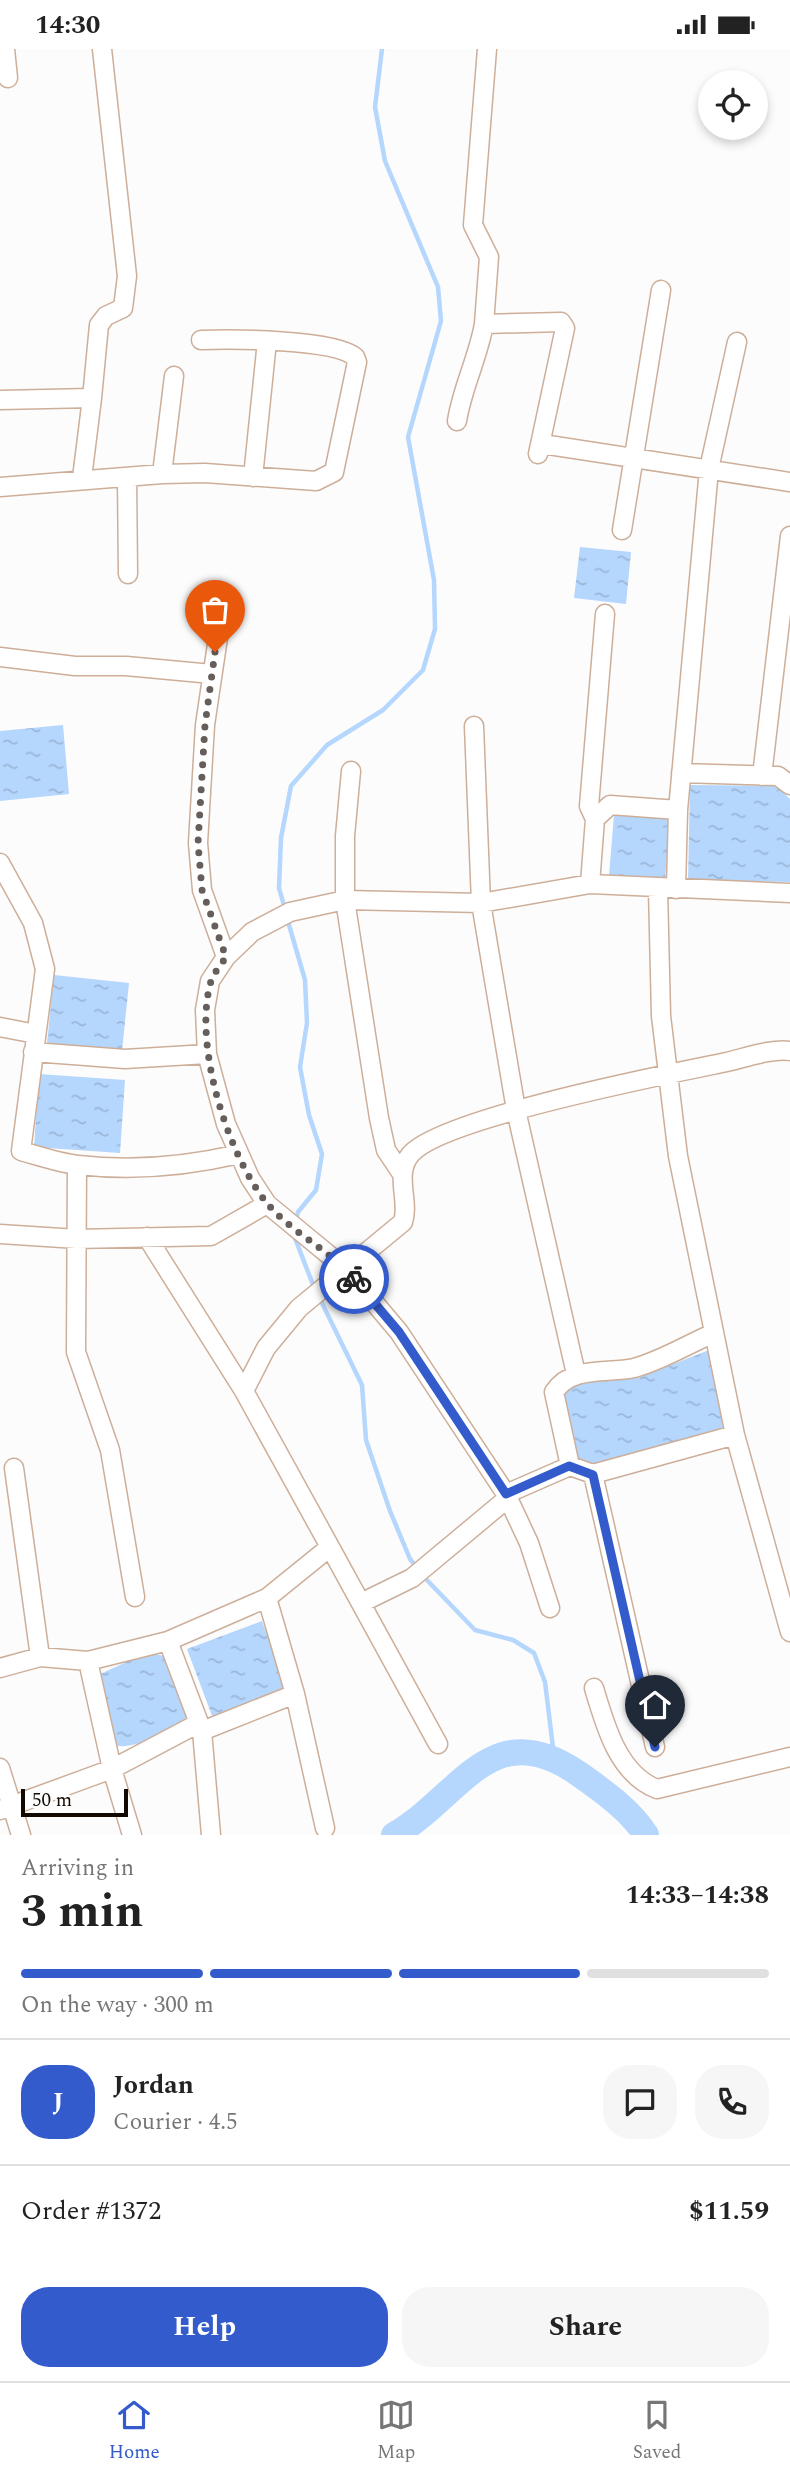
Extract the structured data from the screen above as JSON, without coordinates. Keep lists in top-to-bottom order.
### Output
{
  "scale_bar": "50 m",
  "page": {
    "status": "14:30",
    "scale": "50 m",
    "heading": ["3 min", "Arriving in", "14:33–14:38"],
    "panel": [
      "Jordan",
      "Courier · 4.5",
      "Order #1372",
      "$11.59"
    ],
    "bar": "On the way · 300 m",
    "round": "J",
    "buttons": ["Help", "Share"],
    "tabs": ["Home", "Map", "Saved"]
  }
}
